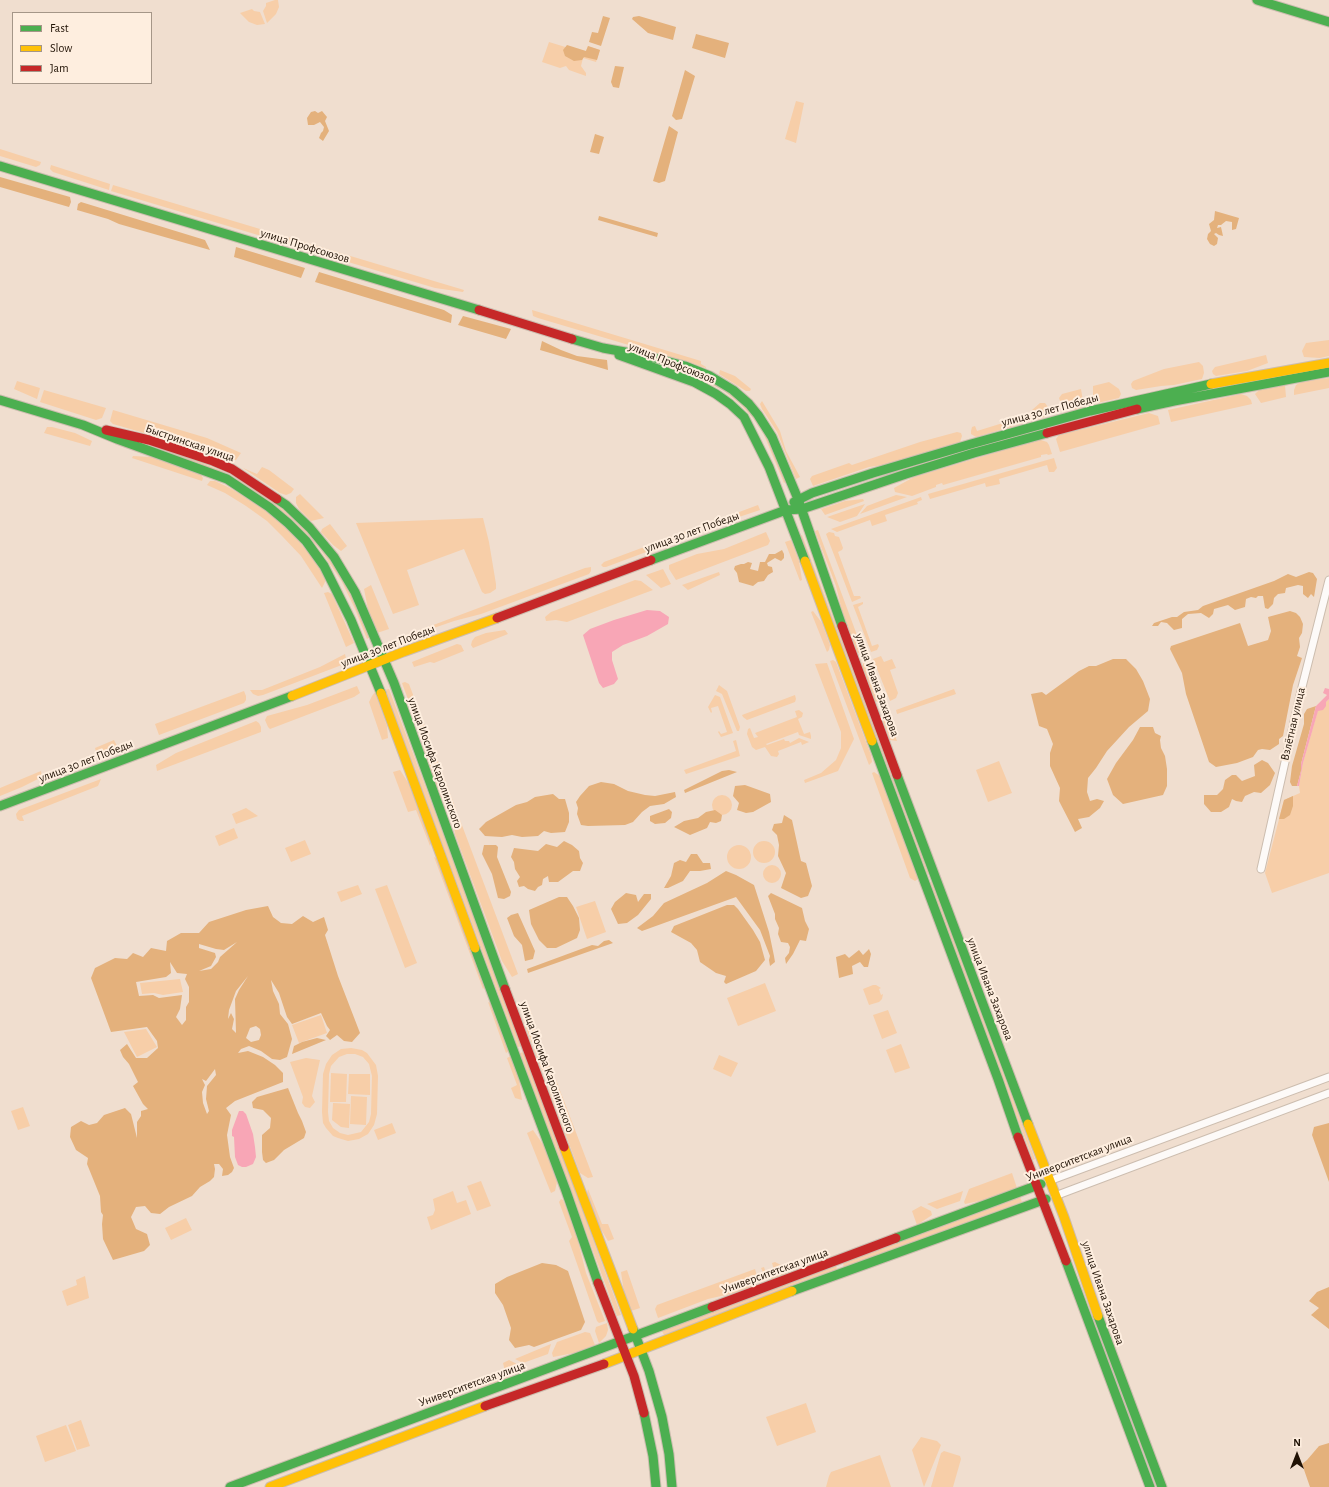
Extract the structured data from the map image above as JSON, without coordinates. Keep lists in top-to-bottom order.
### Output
{
  "streets": {
    "main road": [
      "улица Профсоюзов",
      "улица 30 лет Победы",
      "Быстринская улица",
      "улица Ивана Захарова",
      "улица Иосифа Каролинского",
      "Университетская улица"
    ],
    "street": ["Взлётная улица"]
  },
  "crossings": [
    ["улица Профсоюзов", "улица 30 лет Победы"],
    ["улица Профсоюзов", "улица Ивана Захарова"],
    ["улица 30 лет Победы", "Быстринская улица"],
    ["улица 30 лет Победы", "улица Ивана Захарова"],
    ["улица 30 лет Победы", "улица Иосифа Каролинского"],
    ["Быстринская улица", "улица Иосифа Каролинского"],
    ["улица Ивана Захарова", "Университетская улица"],
    ["улица Иосифа Каролинского", "Университетская улица"]
  ],
  "legend": ["Fast", "Slow", "Jam"],
  "north": "top"
}
